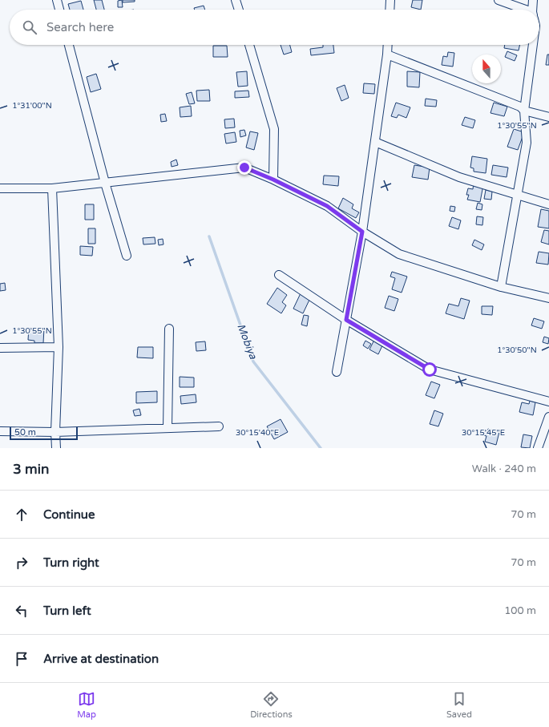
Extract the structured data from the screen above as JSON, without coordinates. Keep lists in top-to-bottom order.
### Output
{
  "water": ["Mobiya"],
  "scale_bar": "50 m",
  "north": "top",
  "page": {
    "search": "Search here",
    "scale": "50 m",
    "heading": ["3 min", "Walk · 240 m"],
    "list": [
      ["Continue", "70 m"],
      ["Turn right", "70 m"],
      ["Turn left", "100 m"],
      "Arrive at destination"
    ],
    "nav": ["Map", "Directions", "Saved"]
  },
  "coordinates": [
    "1°31'00\"N",
    "1°30'55\"N",
    "1°30'50\"N",
    "30°15'40\"E",
    "30°15'45\"E"
  ]
}
